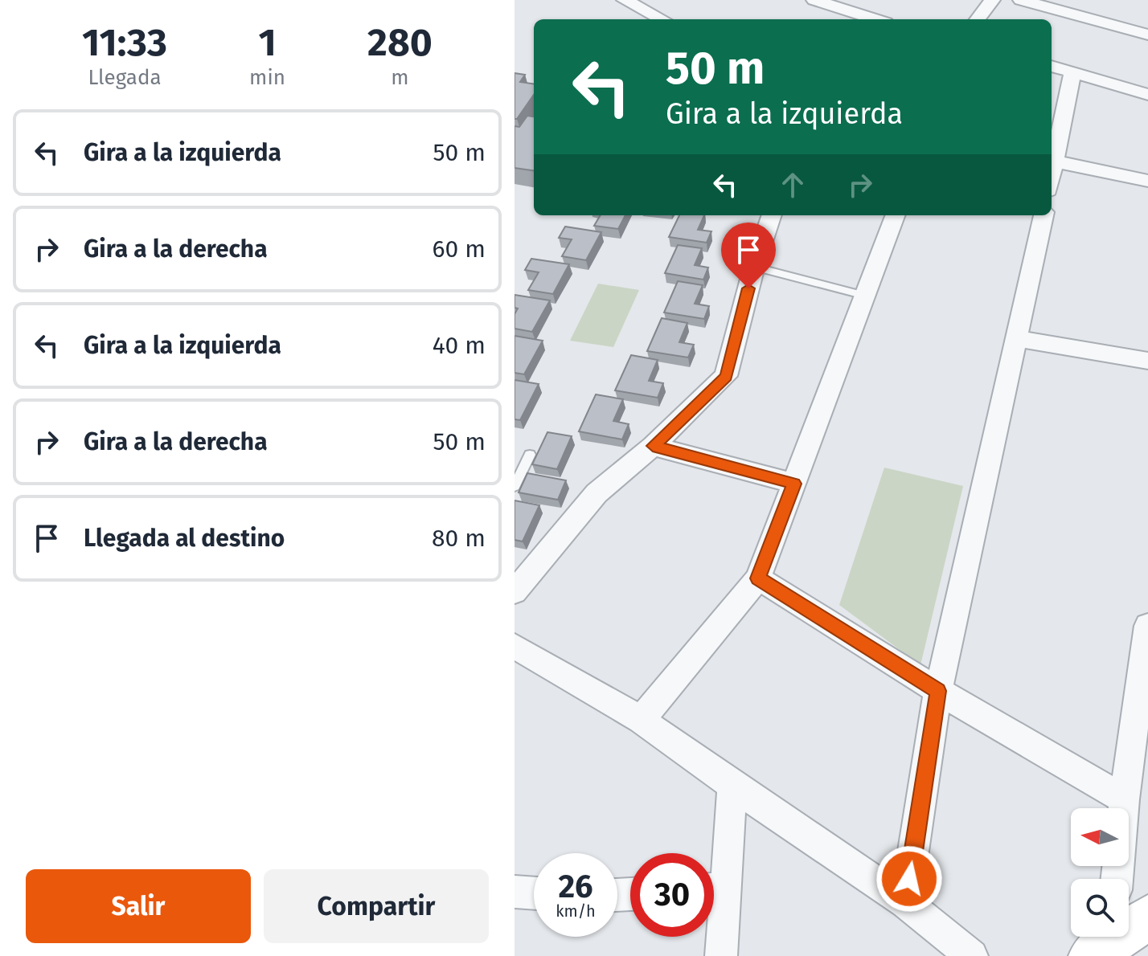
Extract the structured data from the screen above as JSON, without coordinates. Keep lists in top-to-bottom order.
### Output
{
  "north": "left",
  "page": {
    "eta": [
      "11:33",
      "Llegada",
      "1",
      "min",
      "280",
      "m"
    ],
    "turn": ["50 m", "Gira a la izquierda"],
    "list": [
      {
        "name": "Gira a la izquierda",
        "value": "50 m"
      },
      {
        "name": "Gira a la derecha",
        "value": "60 m"
      },
      {
        "name": "Gira a la izquierda",
        "value": "40 m"
      },
      {
        "name": "Gira a la derecha",
        "value": "50 m"
      },
      {
        "name": "Llegada al destino",
        "value": "80 m"
      }
    ],
    "speed": "26 km/h",
    "limit": "30",
    "buttons": ["Salir", "Compartir"]
  }
}
